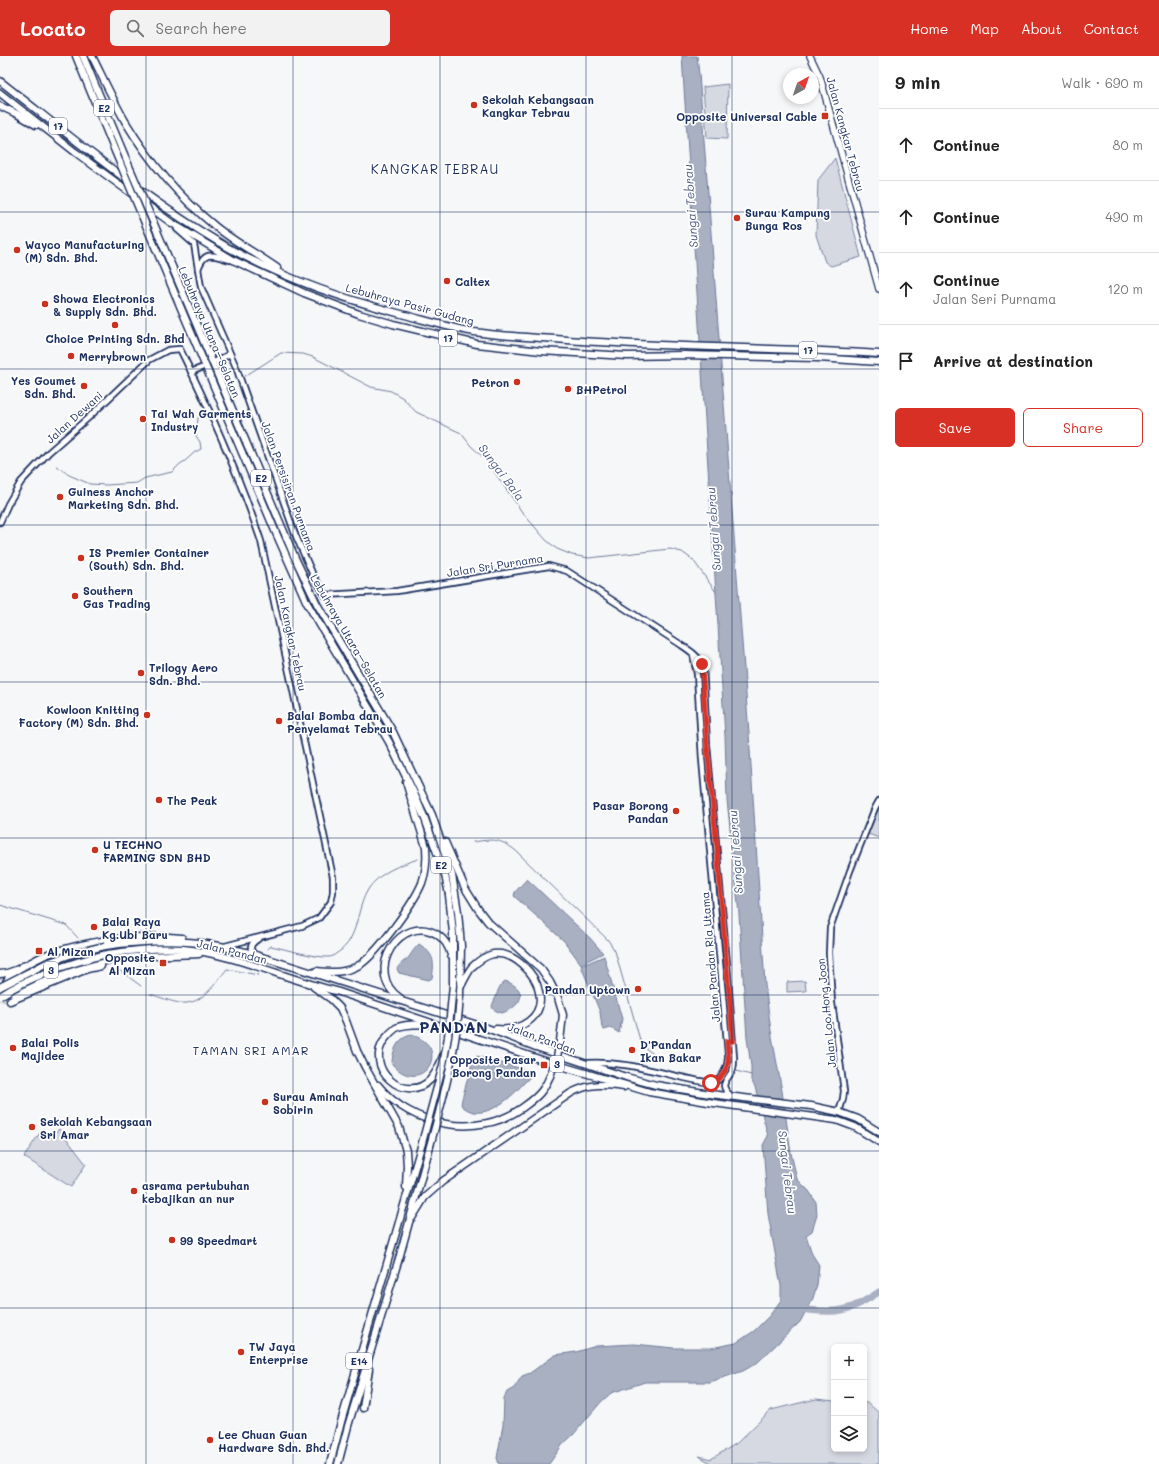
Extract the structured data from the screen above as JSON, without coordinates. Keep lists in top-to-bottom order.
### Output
{
  "streets": {
    "highway": [
      "E2",
      "17",
      "Lebuhraya Pasir Gudang",
      "Lebuhraya Utara–Selatan",
      "Jalan Pandan",
      "3",
      "E14"
    ],
    "main road": ["Jalan Kangkar Tebrau"],
    "street": [
      "Jalan Dewani",
      "Jalan Persisiran Purnama",
      "Jalan Sri Purnama",
      "Jalan Pandan Ria Utama",
      "Jalan Loo Hong Joon"
    ]
  },
  "crossings": [
    ["Jalan Kangkar Tebrau", "Jalan Dewani"],
    ["Jalan Kangkar Tebrau", "Jalan Pandan"],
    ["Lebuhraya Pasir Gudang", "Jalan Persisiran Purnama"],
    ["Lebuhraya Utara–Selatan", "E14"],
    ["Jalan Persisiran Purnama", "Jalan Sri Purnama"],
    ["Jalan Sri Purnama", "Jalan Pandan Ria Utama"],
    ["Jalan Pandan", "Jalan Loo Hong Joon"]
  ],
  "districts": ["KANGKAR TEBRAU", "PANDAN", "TAMAN SRI AMAR"],
  "water": ["Sungai Tebrau", "Sungai Bala"],
  "places": {
    "other": [
      "Sekolah Kebangsaan Kangkar Tebrau",
      "Surau Kampung Bunga Ros",
      "Wayco Manufacturing (M) Sdn. Bhd.",
      "Caltex",
      "Showa Electronics & Supply Sdn. Bhd.",
      "Choice Printing Sdn. Bhd",
      "Merrybrown",
      "Petron",
      "Yes Goumet Sdn. Bhd.",
      "BHPetrol",
      "Tai Wah Garments Industry",
      "Guiness Anchor Marketing Sdn. Bhd.",
      "IS Premier Container (South) Sdn. Bhd.",
      "Southern Gas Trading",
      "Trilogy Aero Sdn. Bhd.",
      "Kowloon Knitting Factory (M) Sdn. Bhd.",
      "Balai Bomba dan Penyelamat Tebrau",
      "The Peak",
      "Pasar Borong Pandan",
      "U TECHNO FARMING SDN BHD",
      "Balai Raya Kg.Ubi Baru",
      "Pandan Uptown",
      "Balai Polis Majidee",
      "D'Pandan Ikan Bakar",
      "Surau Aminah Sobirin",
      "Sekolah Kebangsaan Sri Amar",
      "asrama pertubuhan kebajikan an nur",
      "99 Speedmart",
      "TW Jaya Enterprise",
      "Lee Chuan Guan Hardware Sdn. Bhd."
    ],
    "transit": [
      "Opposite Universal Cable",
      "Al Mizan",
      "Opposite Al Mizan",
      "Opposite Pasar Borong Pandan"
    ]
  },
  "north": "top right",
  "page": {
    "header": "Locato",
    "search": "Search here",
    "nav": [
      "Home",
      "Map",
      "About",
      "Contact"
    ],
    "heading": ["9 min", "Walk · 690 m"],
    "list": [
      ["Continue", "80 m"],
      ["Continue", "490 m"],
      ["Continue", "Jalan Seri Purnama", "120 m"],
      "Arrive at destination"
    ],
    "buttons": ["Save", "Share"],
    "map_buttons": ["+", "−"]
  }
}
